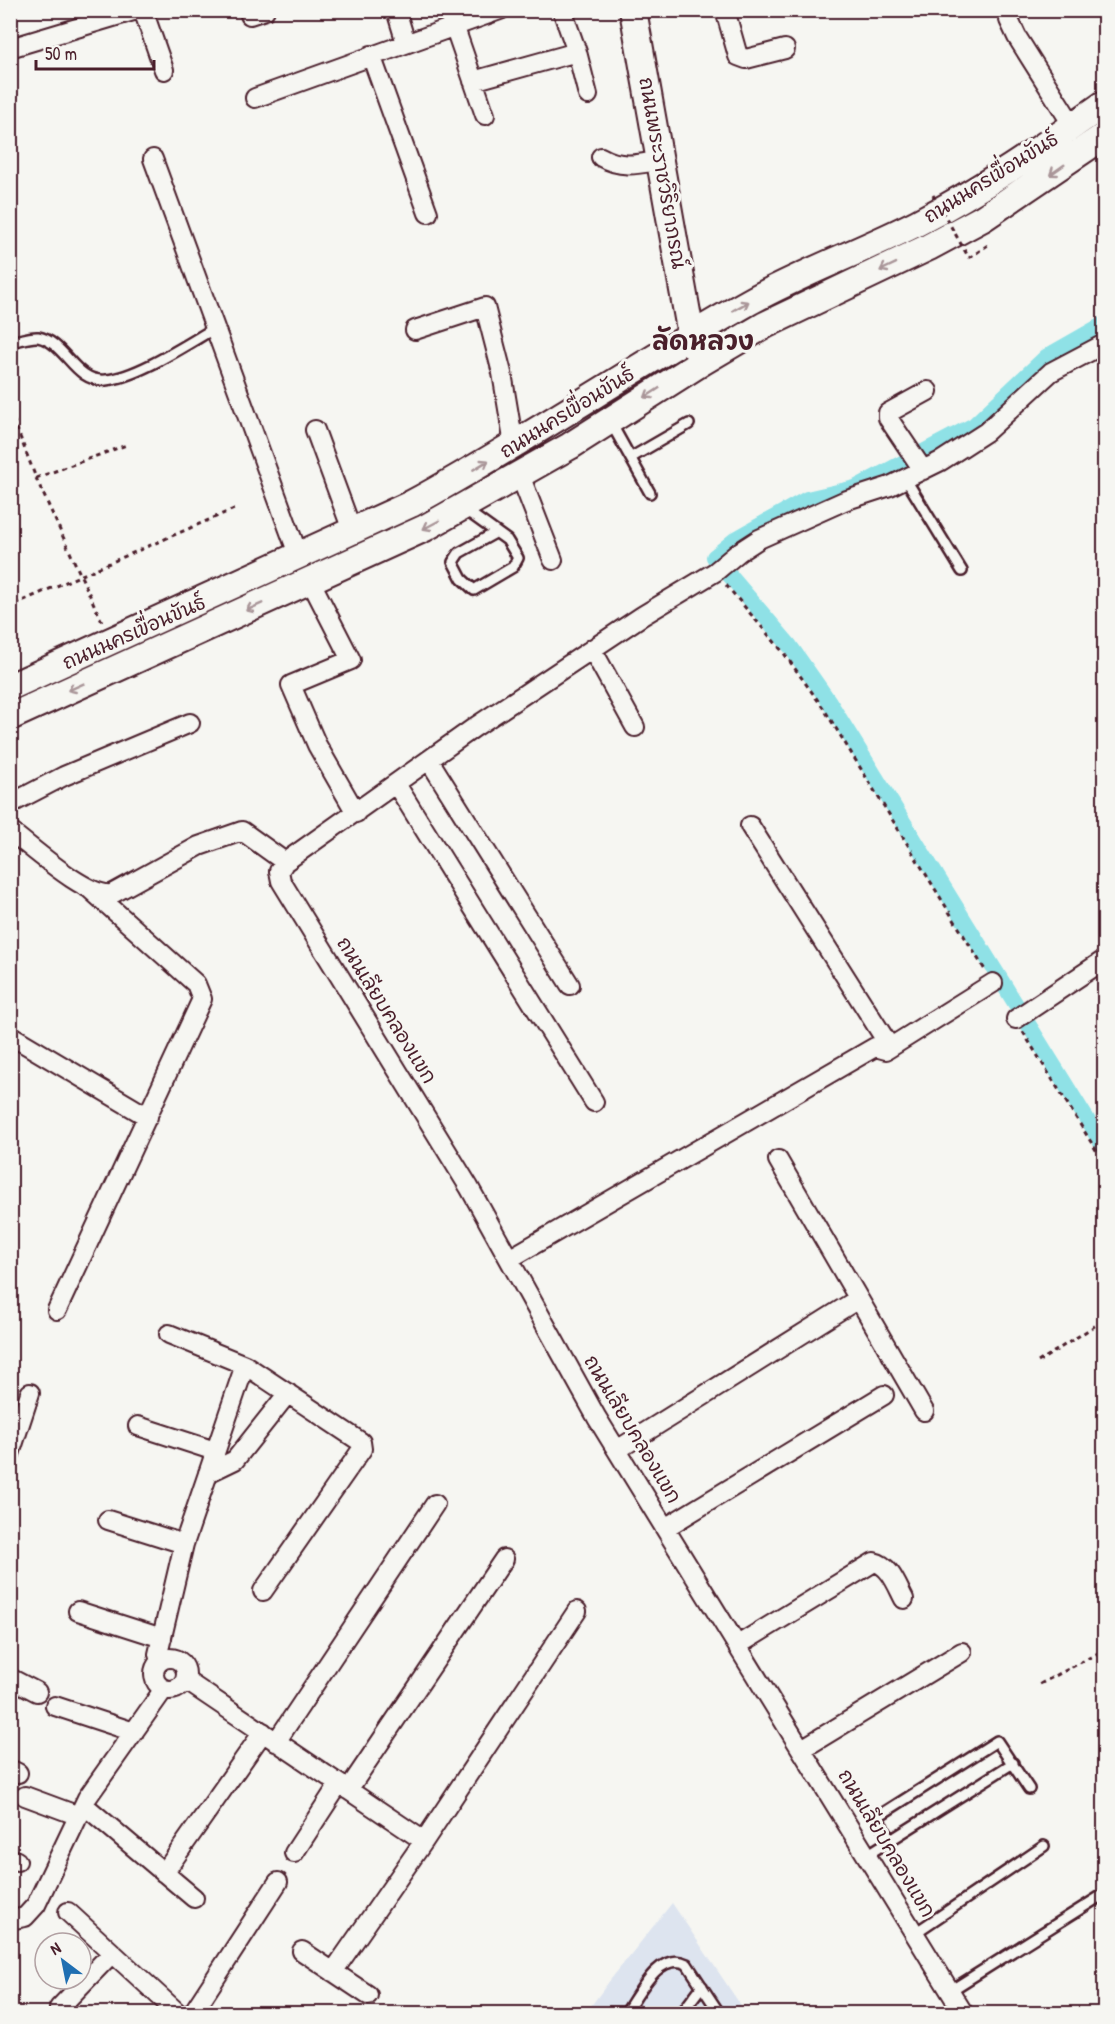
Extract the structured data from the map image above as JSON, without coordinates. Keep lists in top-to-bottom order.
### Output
{
  "streets": {
    "main road": ["ถนนพระราชวิริยาภรณ์", "ถนนนครเขื่อนขันธ์"],
    "street": ["ถนนเลียบคลองแขก"]
  },
  "crossings": [
    ["ถนนพระราชวิริยาภรณ์", "ถนนนครเขื่อนขันธ์"]
  ],
  "districts": ["ลัดหลวง"],
  "scale_bar": "50 m",
  "north": "top left"
}
